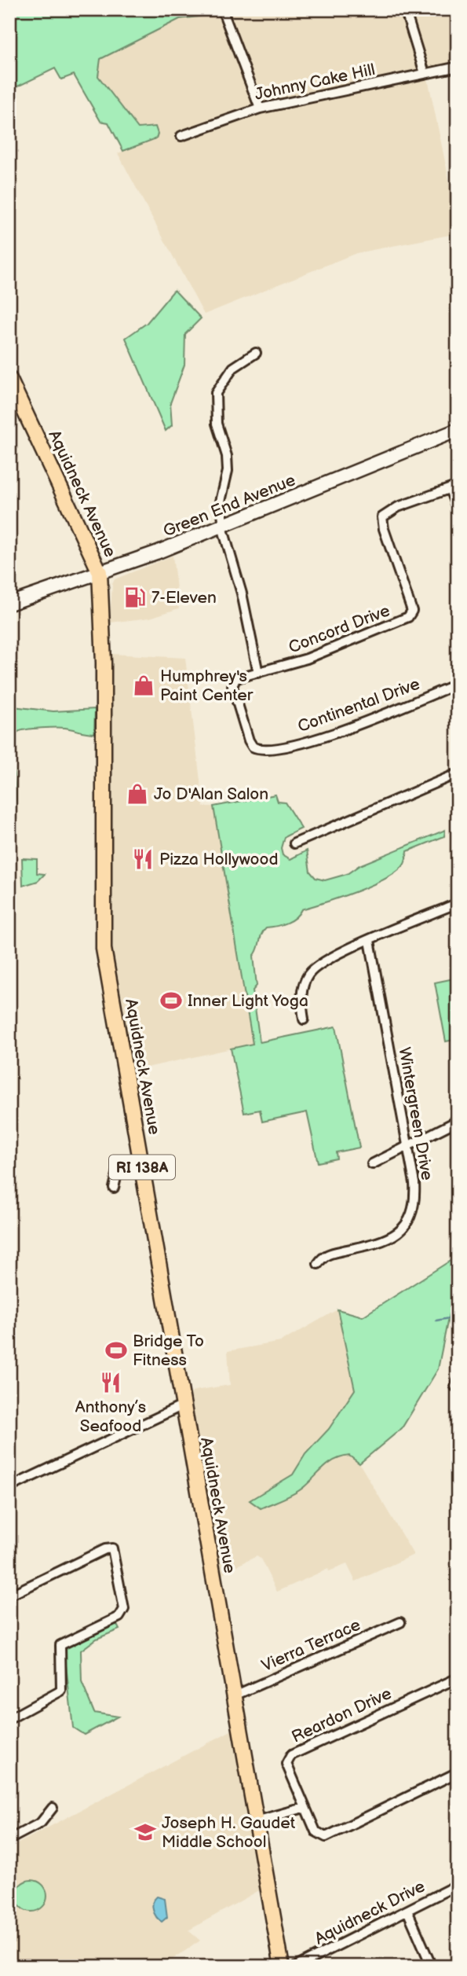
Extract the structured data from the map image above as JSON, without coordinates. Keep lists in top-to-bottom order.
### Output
{
  "streets": {
    "main road": ["Aquidneck Avenue", "Green End Avenue", "RI 138A"],
    "street": [
      "Johnny Cake Hill",
      "Concord Drive",
      "Continental Drive",
      "Wintergreen Drive",
      "Vierra Terrace",
      "Reardon Drive",
      "Aquidneck Drive"
    ]
  },
  "crossings": [
    ["Aquidneck Avenue", "Green End Avenue"],
    ["Aquidneck Avenue", "Vierra Terrace"],
    ["Concord Drive", "Continental Drive"]
  ],
  "places": {
    "fuel station": ["7-Eleven"],
    "shop": ["Humphrey's Paint Center", "Jo D'Alan Salon"],
    "restaurant": ["Pizza Hollywood", "Anthony’s Seafood"],
    "sports": ["Inner Light Yoga", "Bridge To Fitness"],
    "school or university": ["Joseph H. Gaudet Middle School"]
  }
}
